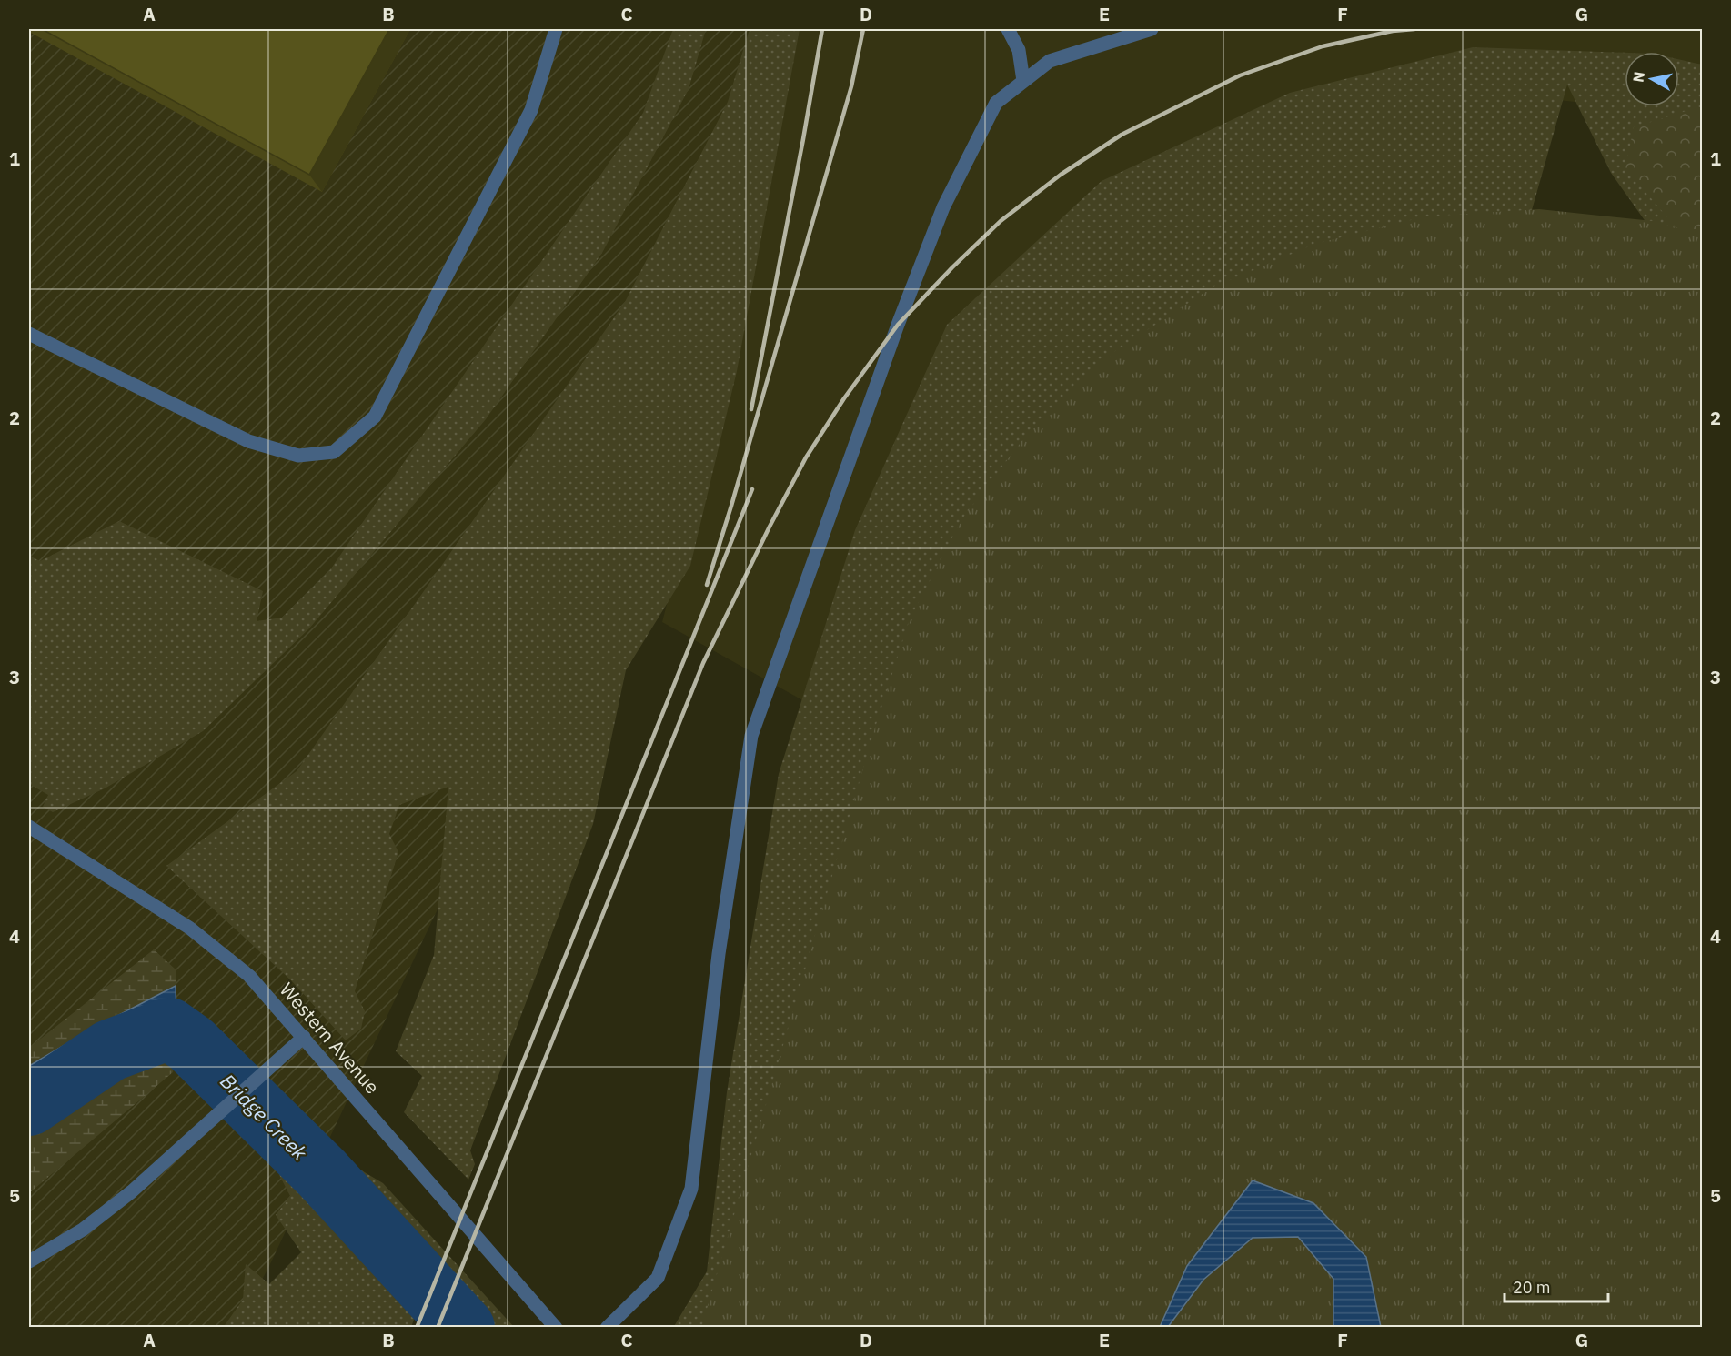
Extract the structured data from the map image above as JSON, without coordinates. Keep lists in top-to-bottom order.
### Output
{
  "streets": {
    "street": ["Western Avenue"]
  },
  "water": ["Bridge Creek"],
  "scale_bar": "20 m",
  "north": "left",
  "grid": {
    "columns": [
      "A",
      "B",
      "C",
      "D",
      "E",
      "F",
      "G"
    ],
    "rows": [
      "1",
      "2",
      "3",
      "4",
      "5"
    ]
  }
}
